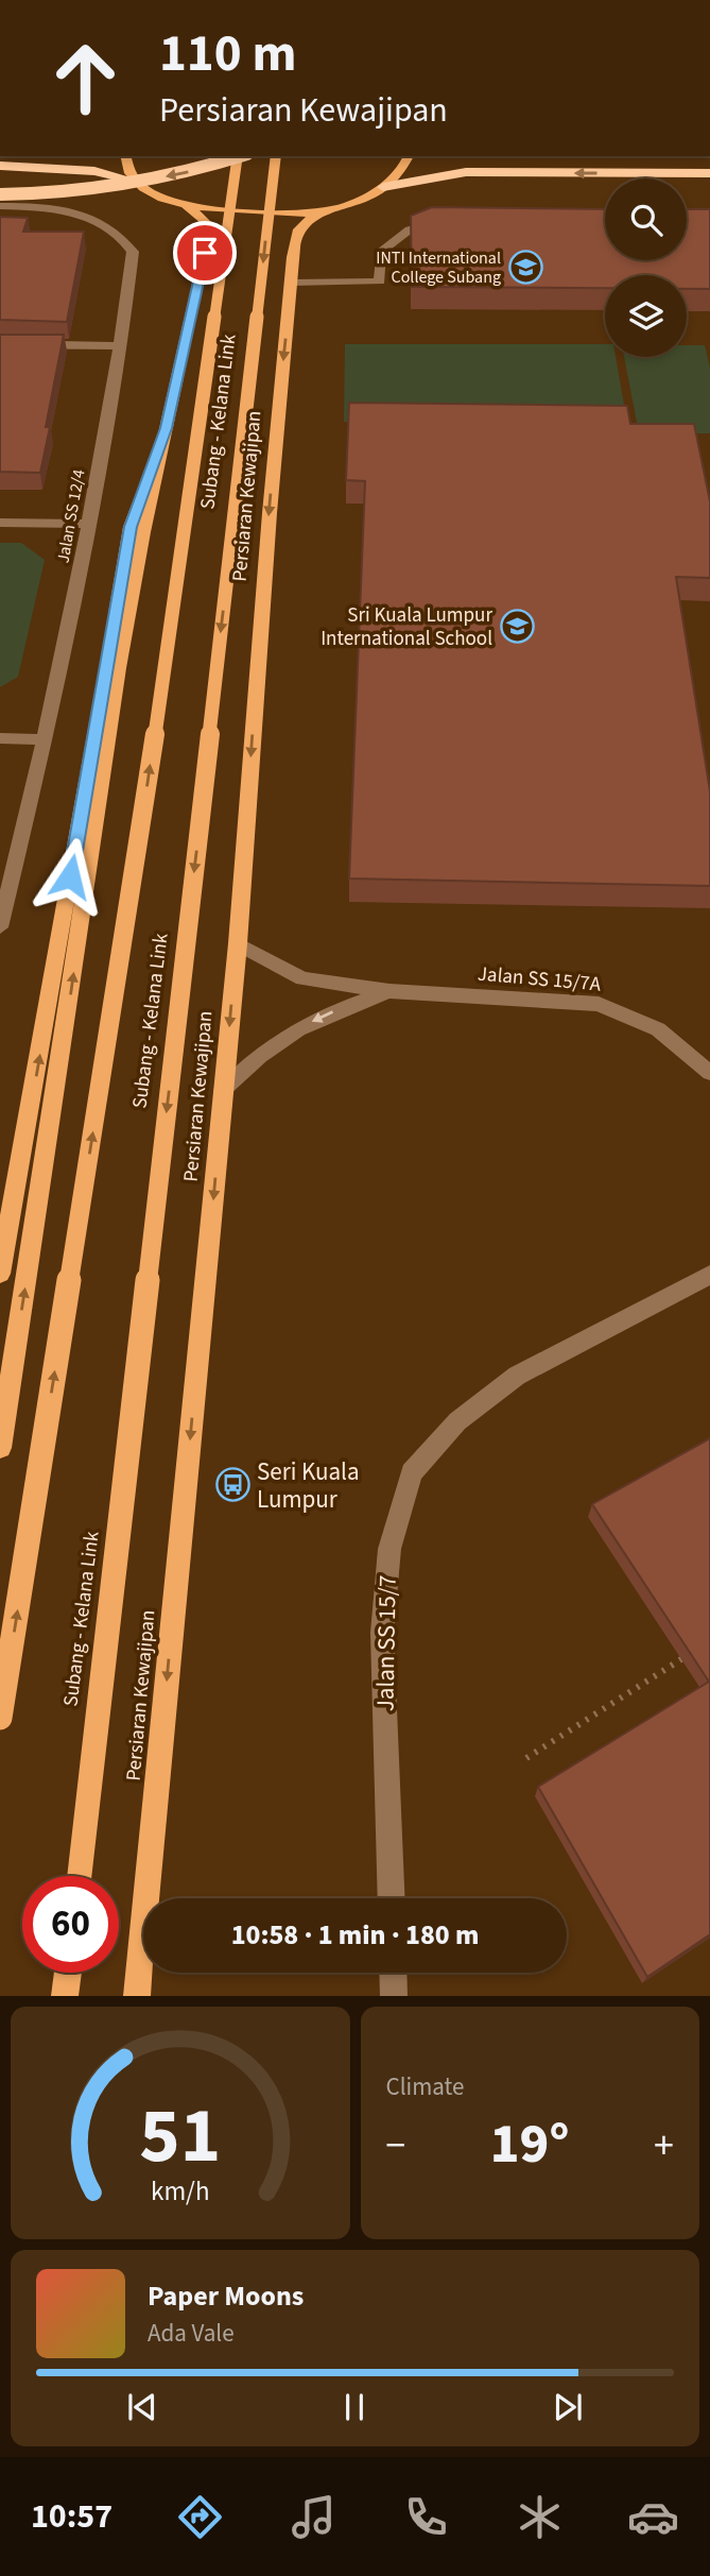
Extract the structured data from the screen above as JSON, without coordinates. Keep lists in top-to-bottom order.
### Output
{
  "streets": {
    "main road": ["Subang - Kelana Link", "Persiaran Kewajipan"],
    "street": ["Jalan SS 12/4", "Jalan SS 15/7A", "Jalan SS 15/7"]
  },
  "crossings": [
    ["Persiaran Kewajipan", "Jalan SS 15/7A"]
  ],
  "places": {
    "school or university": ["INTI International College Subang", "Sri Kuala Lumpur International School"],
    "bus stop": ["Seri Kuala Lumpur"]
  },
  "page": {
    "turn": ["110 m", "Persiaran Kewajipan"],
    "limit": "60",
    "trip": "10:58 · 1 min · 180 m",
    "tile": "Climate",
    "heat": ["−", "19°", "+"],
    "song": ["Paper Moons", "Ada Vale"],
    "tabs": "10:57",
    "gauge": ["51", "km/h"]
  }
}
